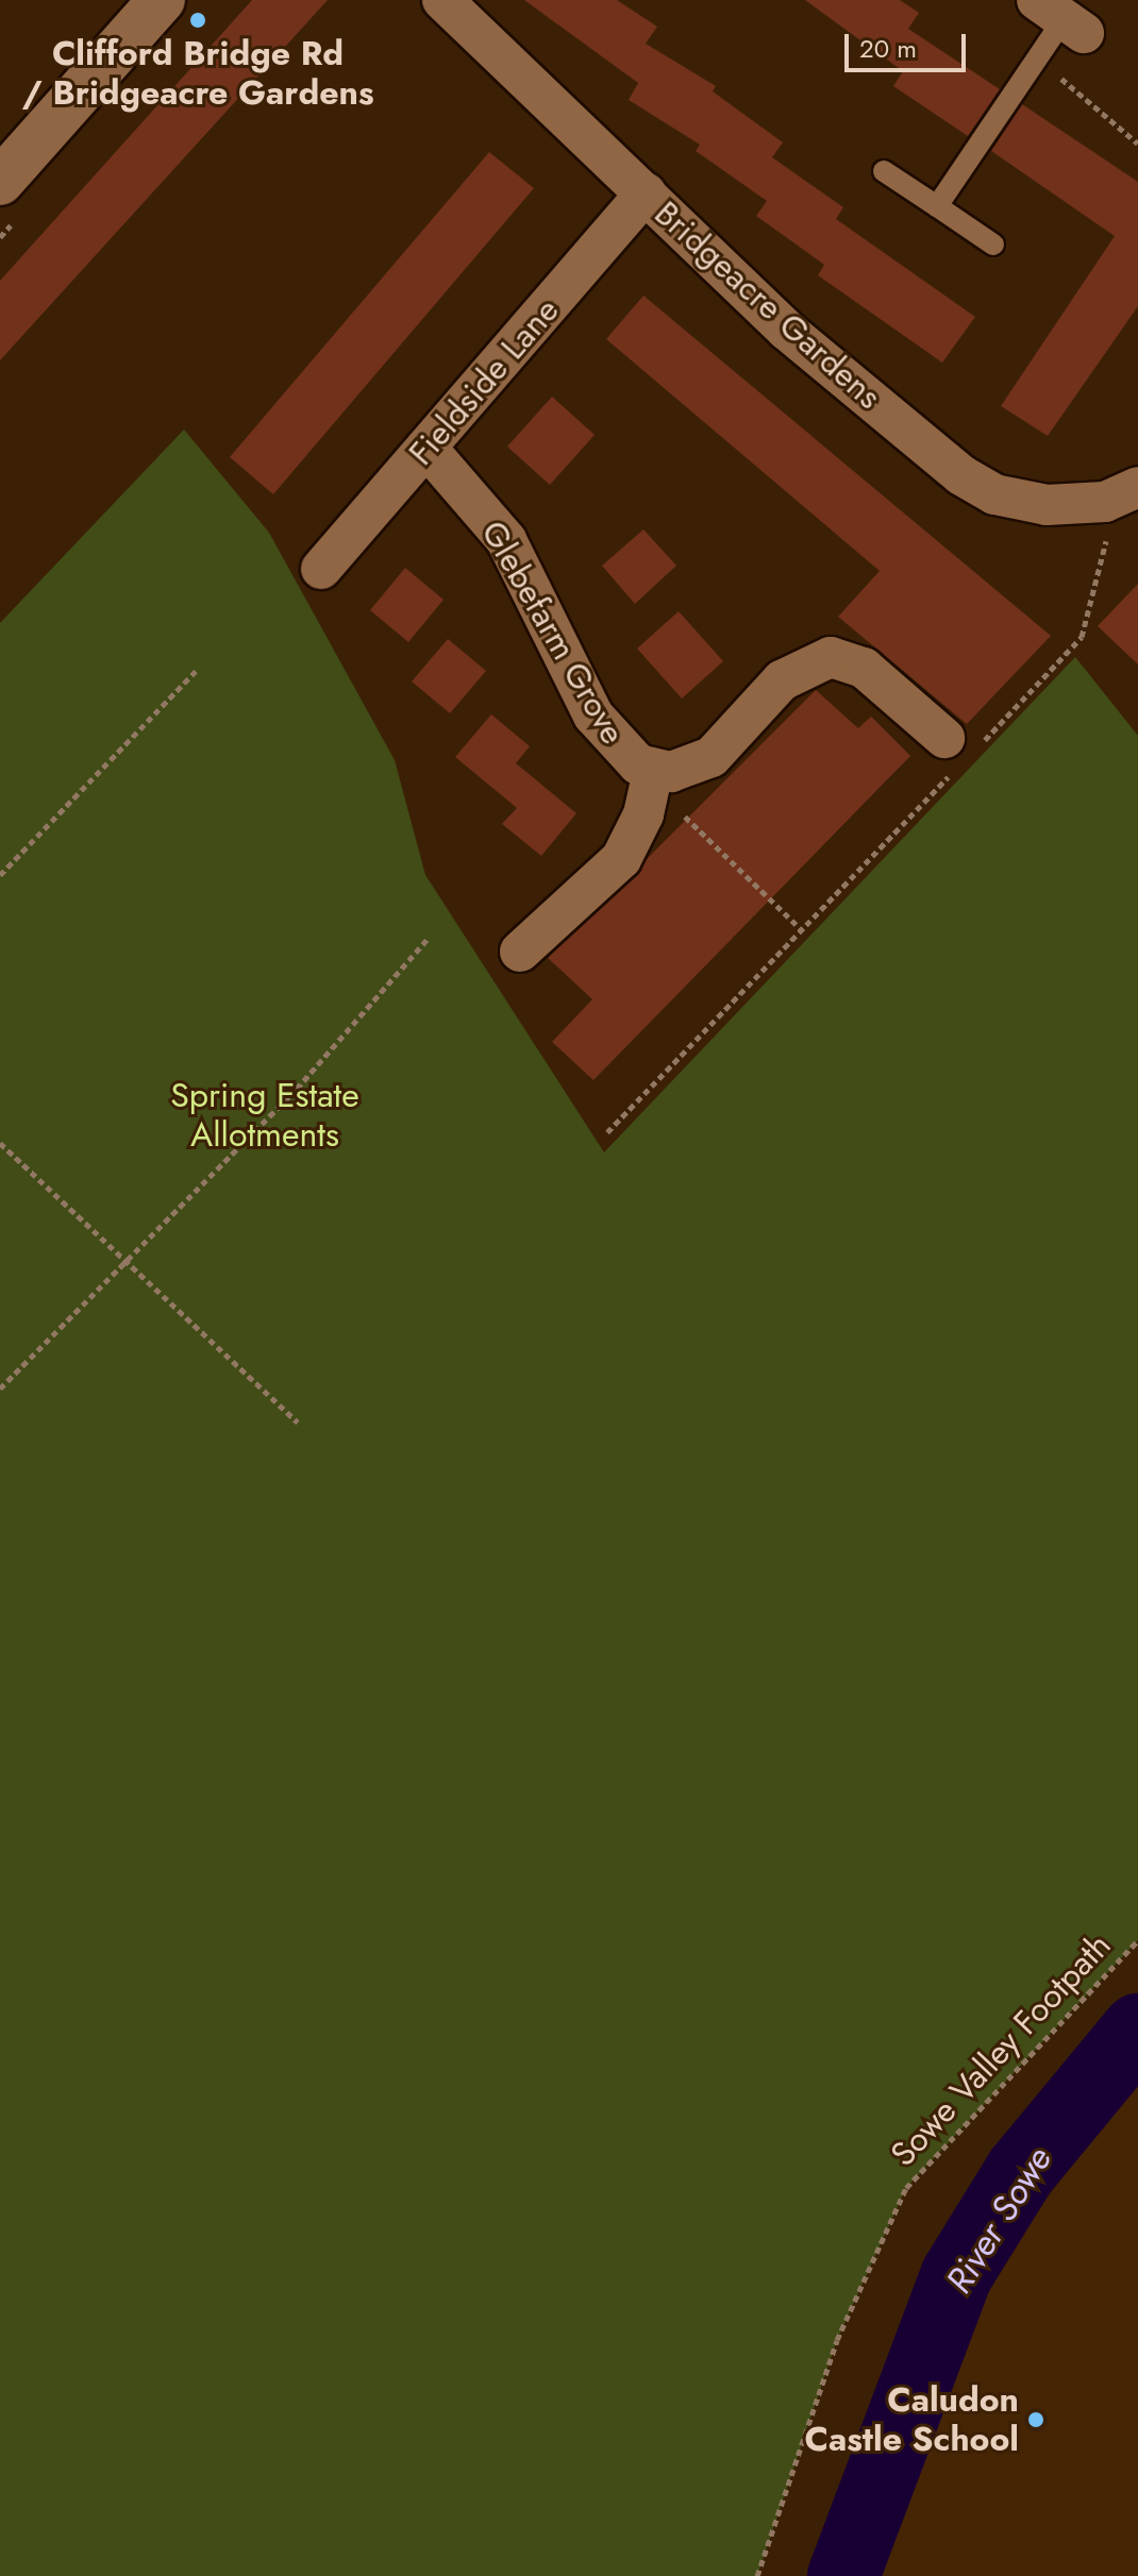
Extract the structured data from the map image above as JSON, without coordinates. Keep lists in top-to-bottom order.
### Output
{
  "streets": {
    "street": ["Bridgeacre Gardens", "Fieldside Lane", "Glebefarm Grove"],
    "path": ["Sowe Valley Footpath"]
  },
  "crossings": [
    ["Bridgeacre Gardens", "Fieldside Lane"],
    ["Fieldside Lane", "Glebefarm Grove"]
  ],
  "water": ["River Sowe"],
  "parks": ["Spring Estate Allotments"],
  "places": ["Clifford Bridge Rd / Bridgeacre Gardens", "Caludon Castle School"],
  "scale_bar": "20 m"
}
